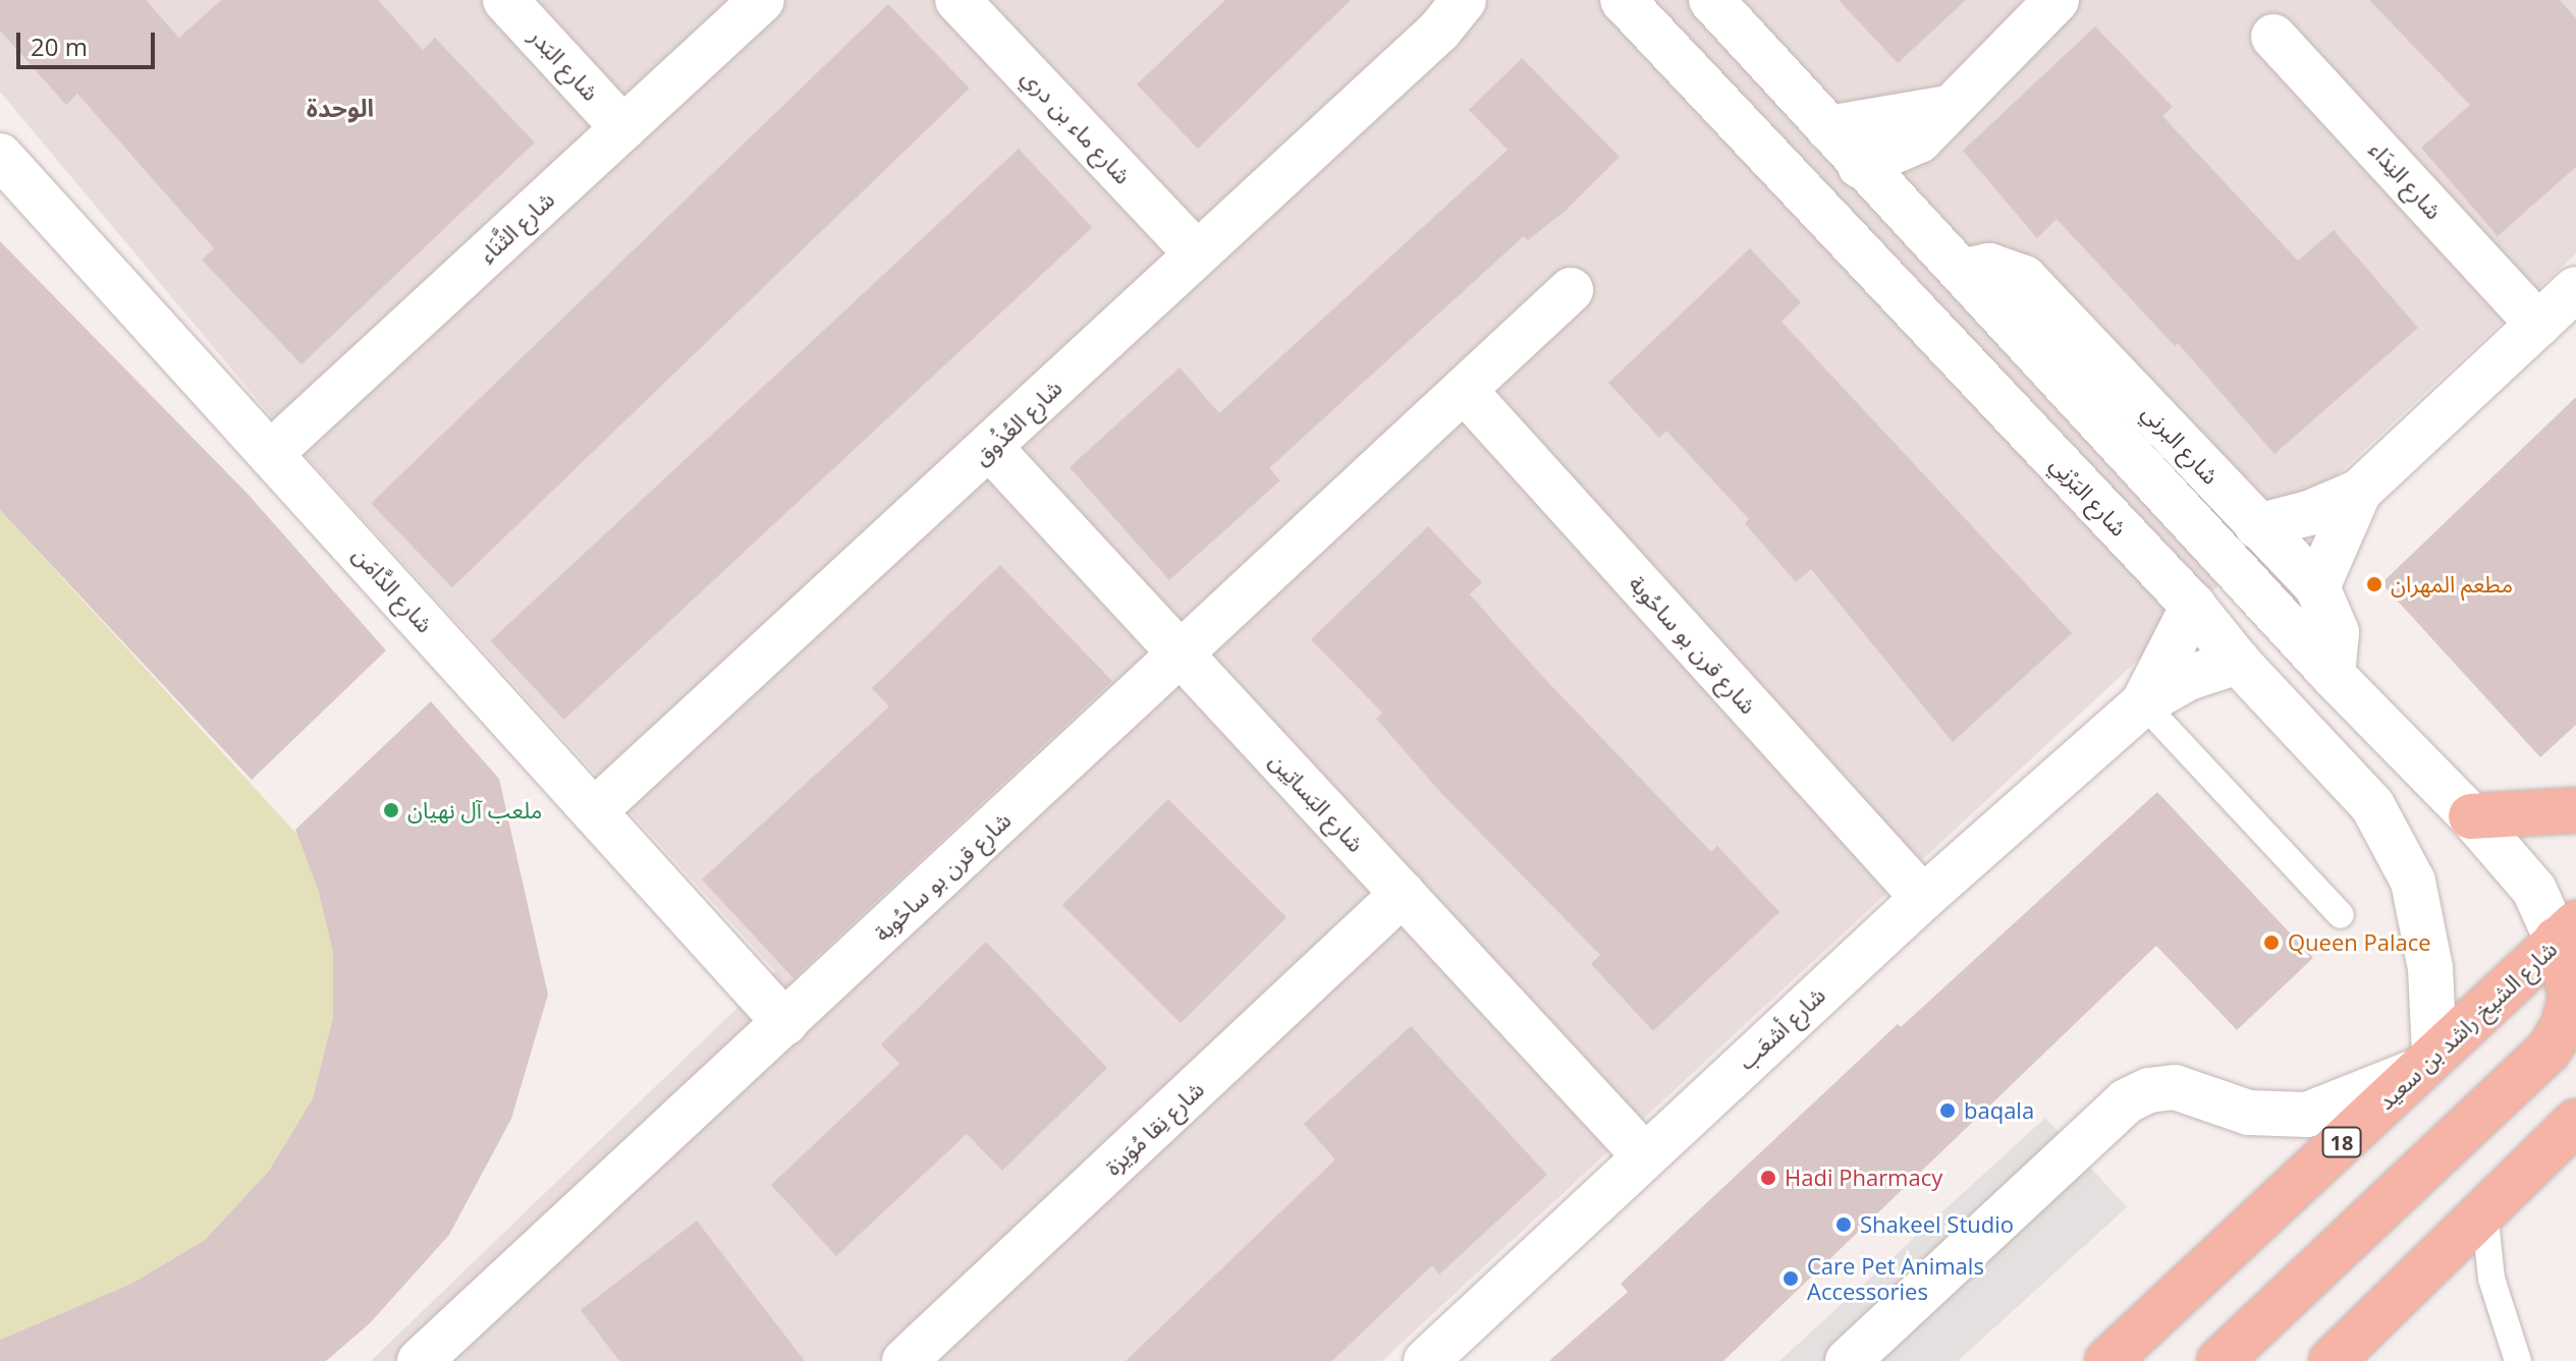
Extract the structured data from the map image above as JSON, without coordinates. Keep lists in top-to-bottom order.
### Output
{
  "streets": {
    "main road": ["شارع الشيخ راشد بن سعيد", "18"],
    "street": [
      "شارع البَدر",
      "شارع ماء بن دري",
      "شارع النِدَاء",
      "شارع الثَّنَاء",
      "شارع العُذُوق",
      "شارع البرني",
      "شارع البَرْنِي",
      "شارع الدَّامَن",
      "شارع قرن بو ساحُوبة",
      "شارع البَساتِين",
      "شارع أشعَب",
      "شارع نِقا مُوَيزة"
    ]
  },
  "crossings": [
    ["شارع البَدر", "شارع الثَّنَاء"],
    ["شارع ماء بن دري", "شارع العُذُوق"],
    ["شارع الثَّنَاء", "شارع الدَّامَن"],
    ["شارع العُذُوق", "شارع الدَّامَن"],
    ["شارع العُذُوق", "شارع البَساتِين"],
    ["شارع البَرْنِي", "شارع الشيخ راشد بن سعيد"],
    ["شارع البَرْنِي", "شارع أشعَب"],
    ["شارع الدَّامَن", "شارع قرن بو ساحُوبة"],
    ["شارع قرن بو ساحُوبة", "شارع البَساتِين"],
    ["شارع قرن بو ساحُوبة", "شارع أشعَب"],
    ["شارع البَساتِين", "شارع أشعَب"],
    ["شارع البَساتِين", "شارع نِقا مُوَيزة"]
  ],
  "districts": ["الوحدة"],
  "places": [
    "مطعم المهران",
    "ملعب آل نهيان",
    "Queen Palace",
    "baqala",
    "Hadi Pharmacy",
    "Shakeel Studio",
    "Care Pet Animals Accessories"
  ],
  "scale_bar": "20 m"
}
